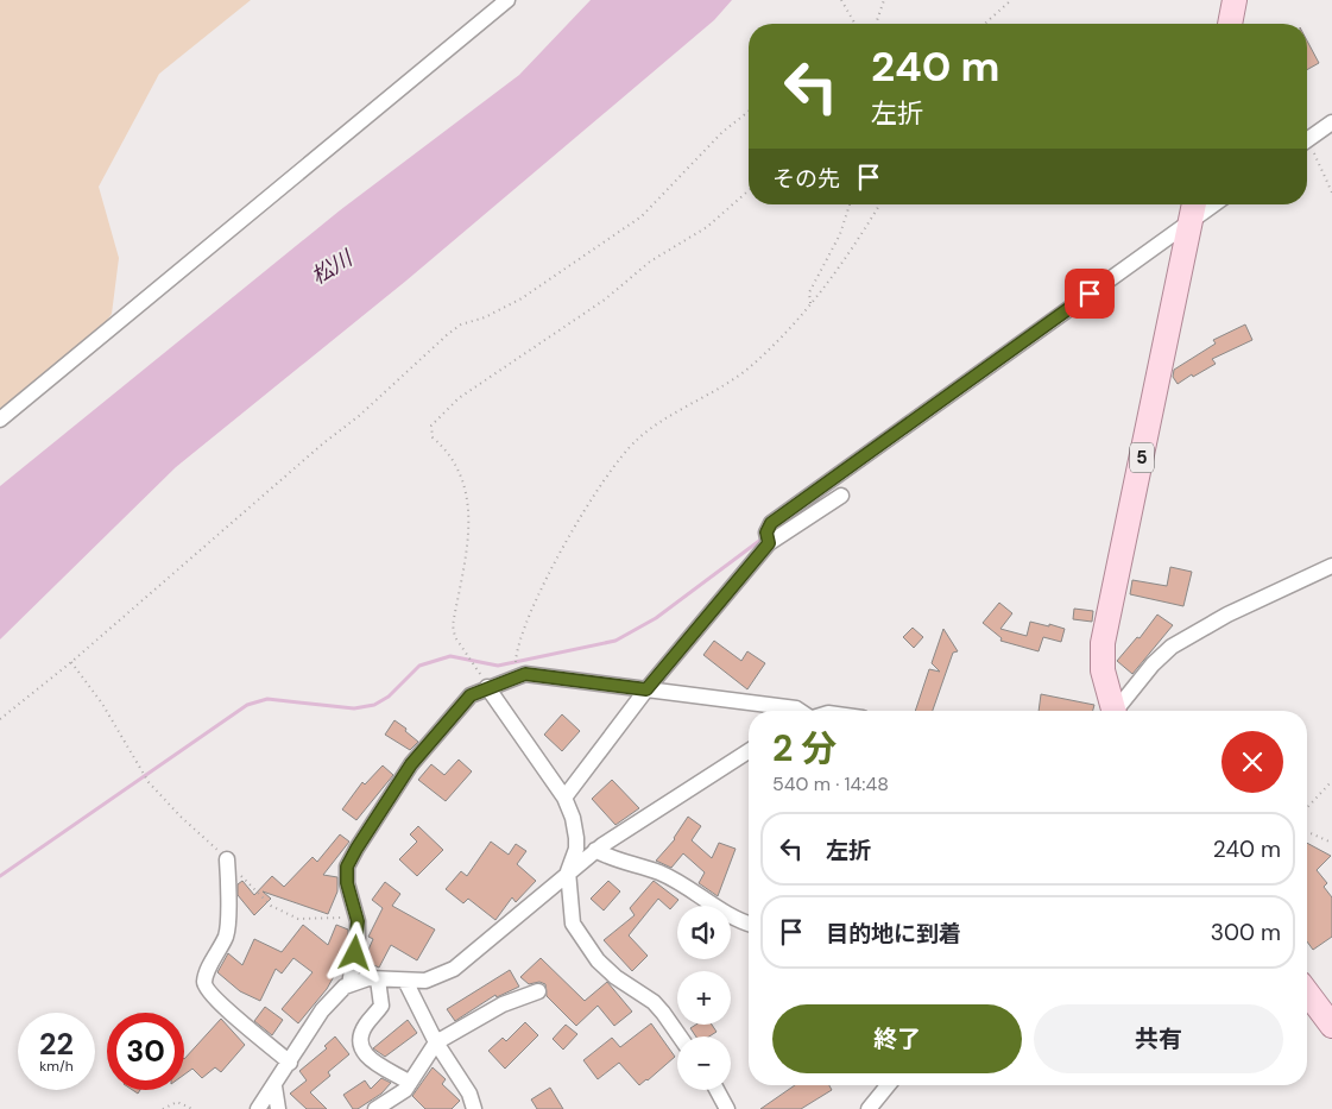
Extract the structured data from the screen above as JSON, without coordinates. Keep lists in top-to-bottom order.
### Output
{
  "streets": {
    "main road": ["5"]
  },
  "water": ["松川"],
  "page": {
    "turn": ["240 m", "左折"],
    "then": "その先",
    "heading": ["2 分", "540 m · 14:48"],
    "list": [
      {
        "name": "左折",
        "value": "240 m"
      },
      {
        "name": "目的地に到着",
        "value": "300 m"
      }
    ],
    "map_buttons": ["+", "−"],
    "buttons": ["終了", "共有"],
    "speed": "22 km/h",
    "limit": "30"
  }
}
